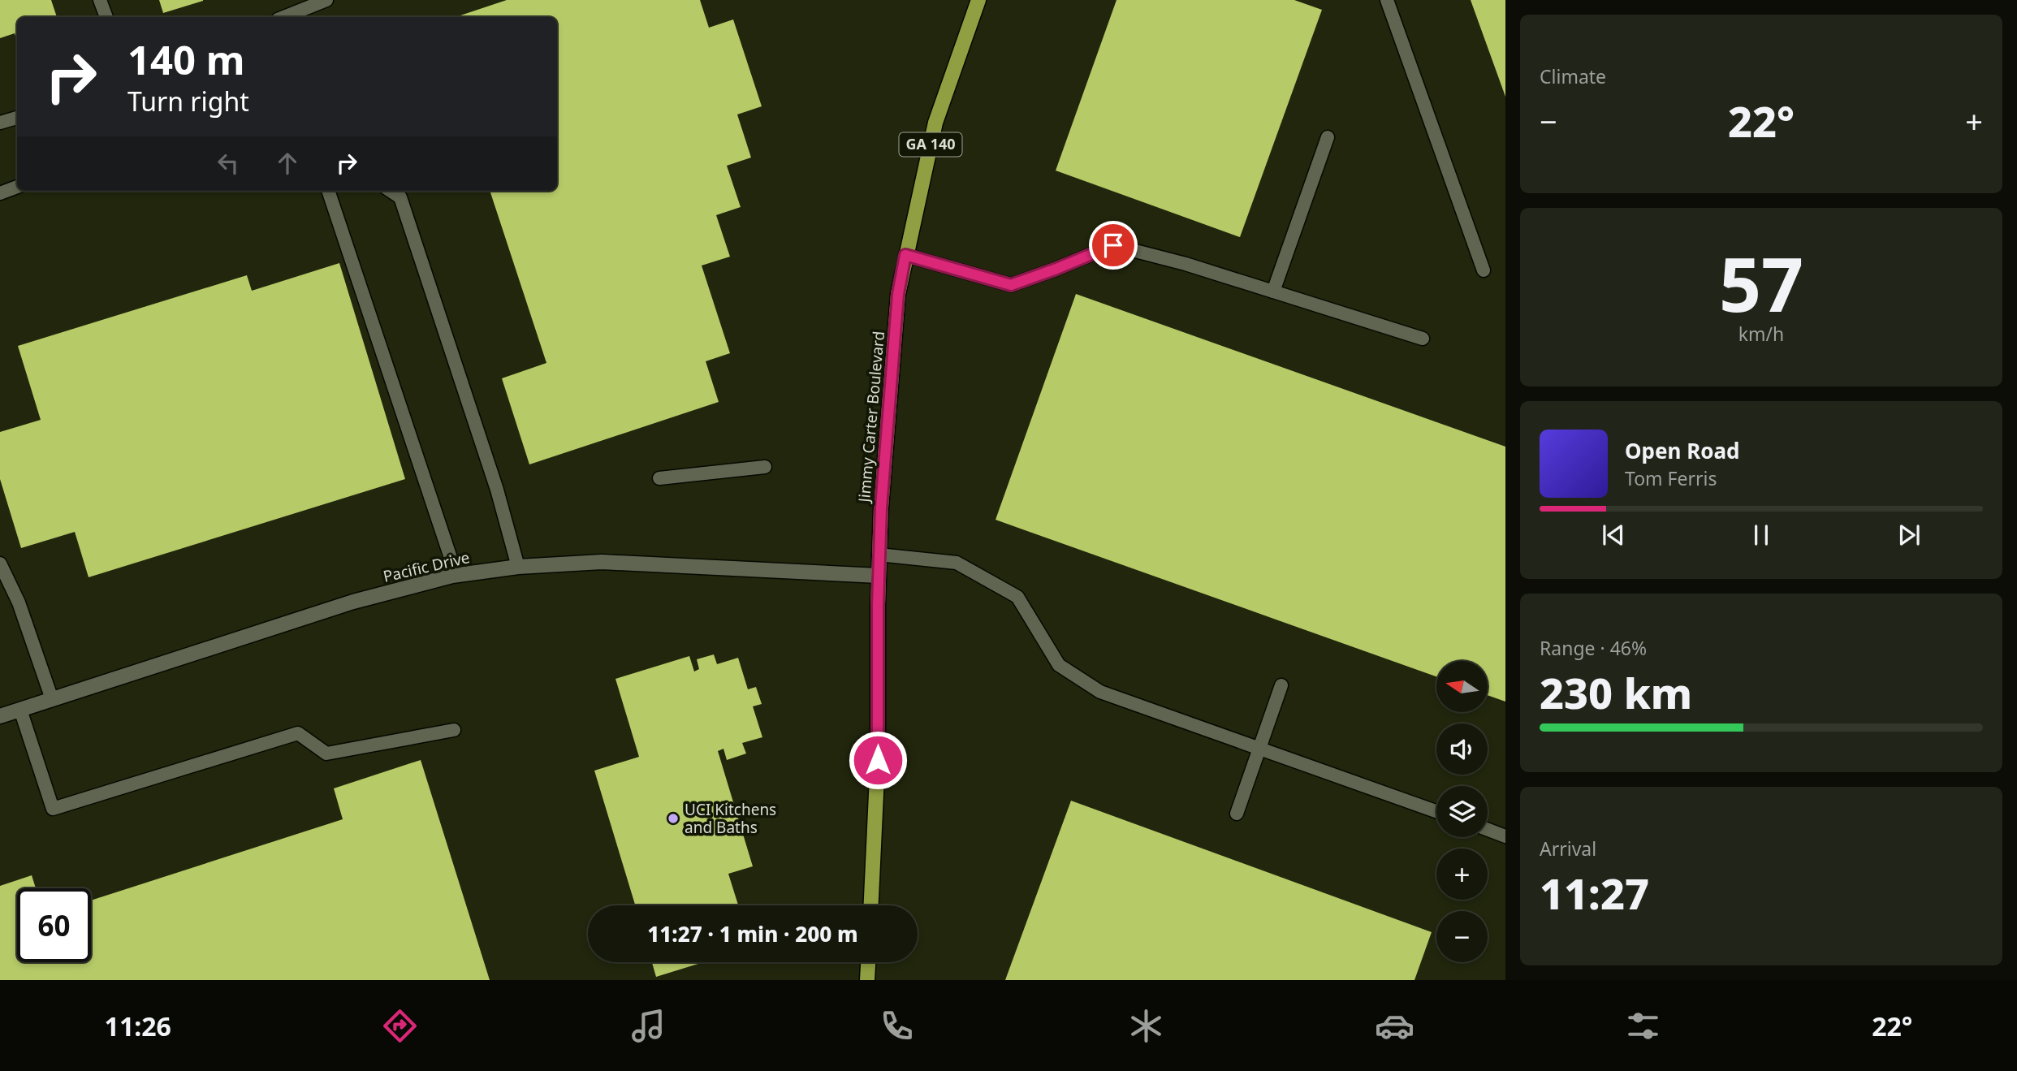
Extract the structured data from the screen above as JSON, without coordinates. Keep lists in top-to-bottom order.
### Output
{
  "streets": {
    "main road": ["GA 140", "Jimmy Carter Boulevard"],
    "street": ["Pacific Drive"]
  },
  "crossings": [
    ["Jimmy Carter Boulevard", "Pacific Drive"]
  ],
  "places": ["UCI Kitchens and Baths"],
  "north": "left",
  "page": {
    "tile": [
      "Climate",
      ["57", "km/h"],
      ["Range · 46%", "230 km"],
      ["Arrival", "11:27"]
    ],
    "turn": ["140 m", "Turn right"],
    "heat": ["−", "22°", "+"],
    "song": ["Open Road", "Tom Ferris"],
    "map_buttons": ["+", "−"],
    "limit": "60",
    "trip": "11:27 · 1 min · 200 m",
    "tabs": ["11:26", "22°"]
  }
}
